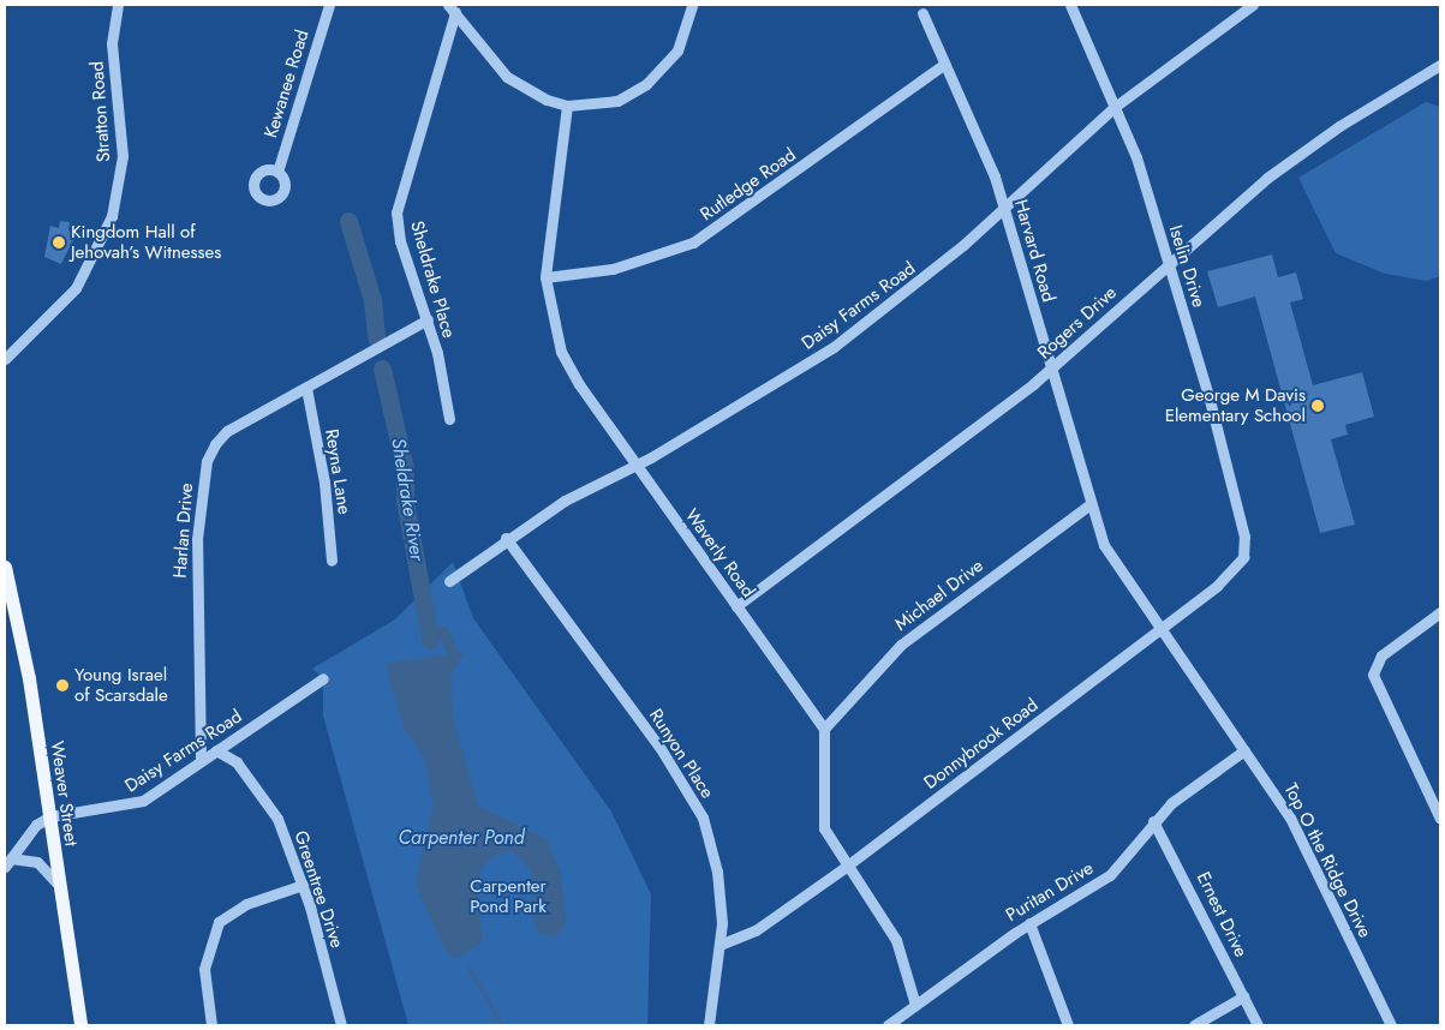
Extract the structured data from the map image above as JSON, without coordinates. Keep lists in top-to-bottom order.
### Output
{
  "streets": {
    "main road": ["Weaver Street"],
    "street": [
      "Kewanee Road",
      "Stratton Road",
      "Rutledge Road",
      "Harvard Road",
      "Iselin Drive",
      "Sheldrake Place",
      "Daisy Farms Road",
      "Rogers Drive",
      "Reyna Lane",
      "Harlan Drive",
      "Waverly Road",
      "Michael Drive",
      "Donnybrook Road",
      "Runyon Place",
      "Top O the Ridge Drive",
      "Greentree Drive",
      "Puritan Drive",
      "Ernest Drive"
    ]
  },
  "crossings": [
    ["Rutledge Road", "Harvard Road"],
    ["Rutledge Road", "Waverly Road"],
    ["Harvard Road", "Daisy Farms Road"],
    ["Harvard Road", "Rogers Drive"],
    ["Harvard Road", "Michael Drive"],
    ["Harvard Road", "Donnybrook Road"],
    ["Harvard Road", "Top O the Ridge Drive"],
    ["Iselin Drive", "Daisy Farms Road"],
    ["Iselin Drive", "Rogers Drive"],
    ["Iselin Drive", "Donnybrook Road"],
    ["Sheldrake Place", "Harlan Drive"],
    ["Daisy Farms Road", "Harlan Drive"],
    ["Daisy Farms Road", "Waverly Road"],
    ["Daisy Farms Road", "Runyon Place"],
    ["Daisy Farms Road", "Weaver Street"],
    ["Daisy Farms Road", "Greentree Drive"],
    ["Rogers Drive", "Waverly Road"],
    ["Reyna Lane", "Harlan Drive"],
    ["Waverly Road", "Michael Drive"],
    ["Donnybrook Road", "Runyon Place"],
    ["Donnybrook Road", "Top O the Ridge Drive"],
    ["Top O the Ridge Drive", "Puritan Drive"],
    ["Puritan Drive", "Ernest Drive"]
  ],
  "water": ["Sheldrake River", "Carpenter Pond"],
  "parks": ["Carpenter Pond Park"],
  "places": ["Kingdom Hall of Jehovah’s Witnesses", "George M Davis Elementary School", "Young Israel of Scarsdale"]
}
